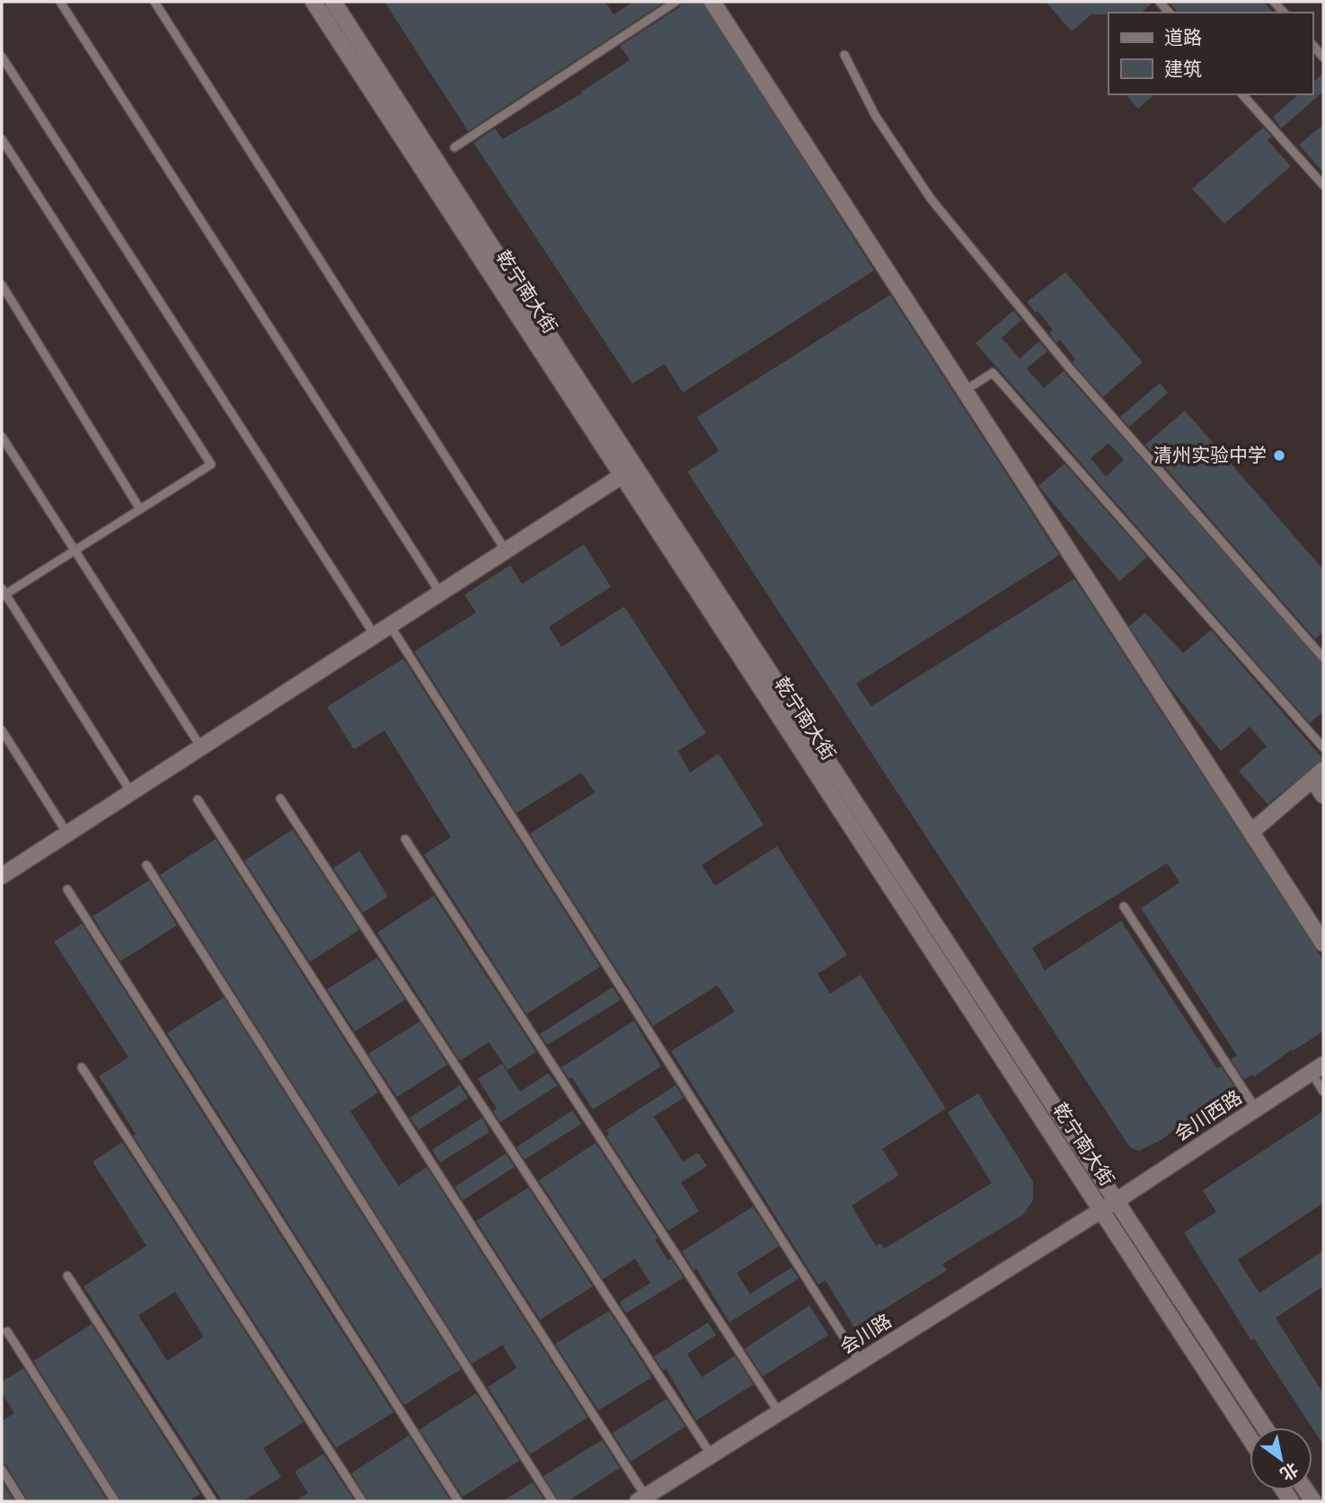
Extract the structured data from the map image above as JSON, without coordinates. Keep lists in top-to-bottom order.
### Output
{
  "streets": {
    "main road": ["乾宁南大街", "会川西路", "会川路"]
  },
  "crossings": [
    ["乾宁南大街", "会川西路"],
    ["乾宁南大街", "会川路"],
    ["会川西路", "会川路"]
  ],
  "places": ["清州实验中学"],
  "legend": ["道路", "建筑"],
  "north": "bottom right"
}
